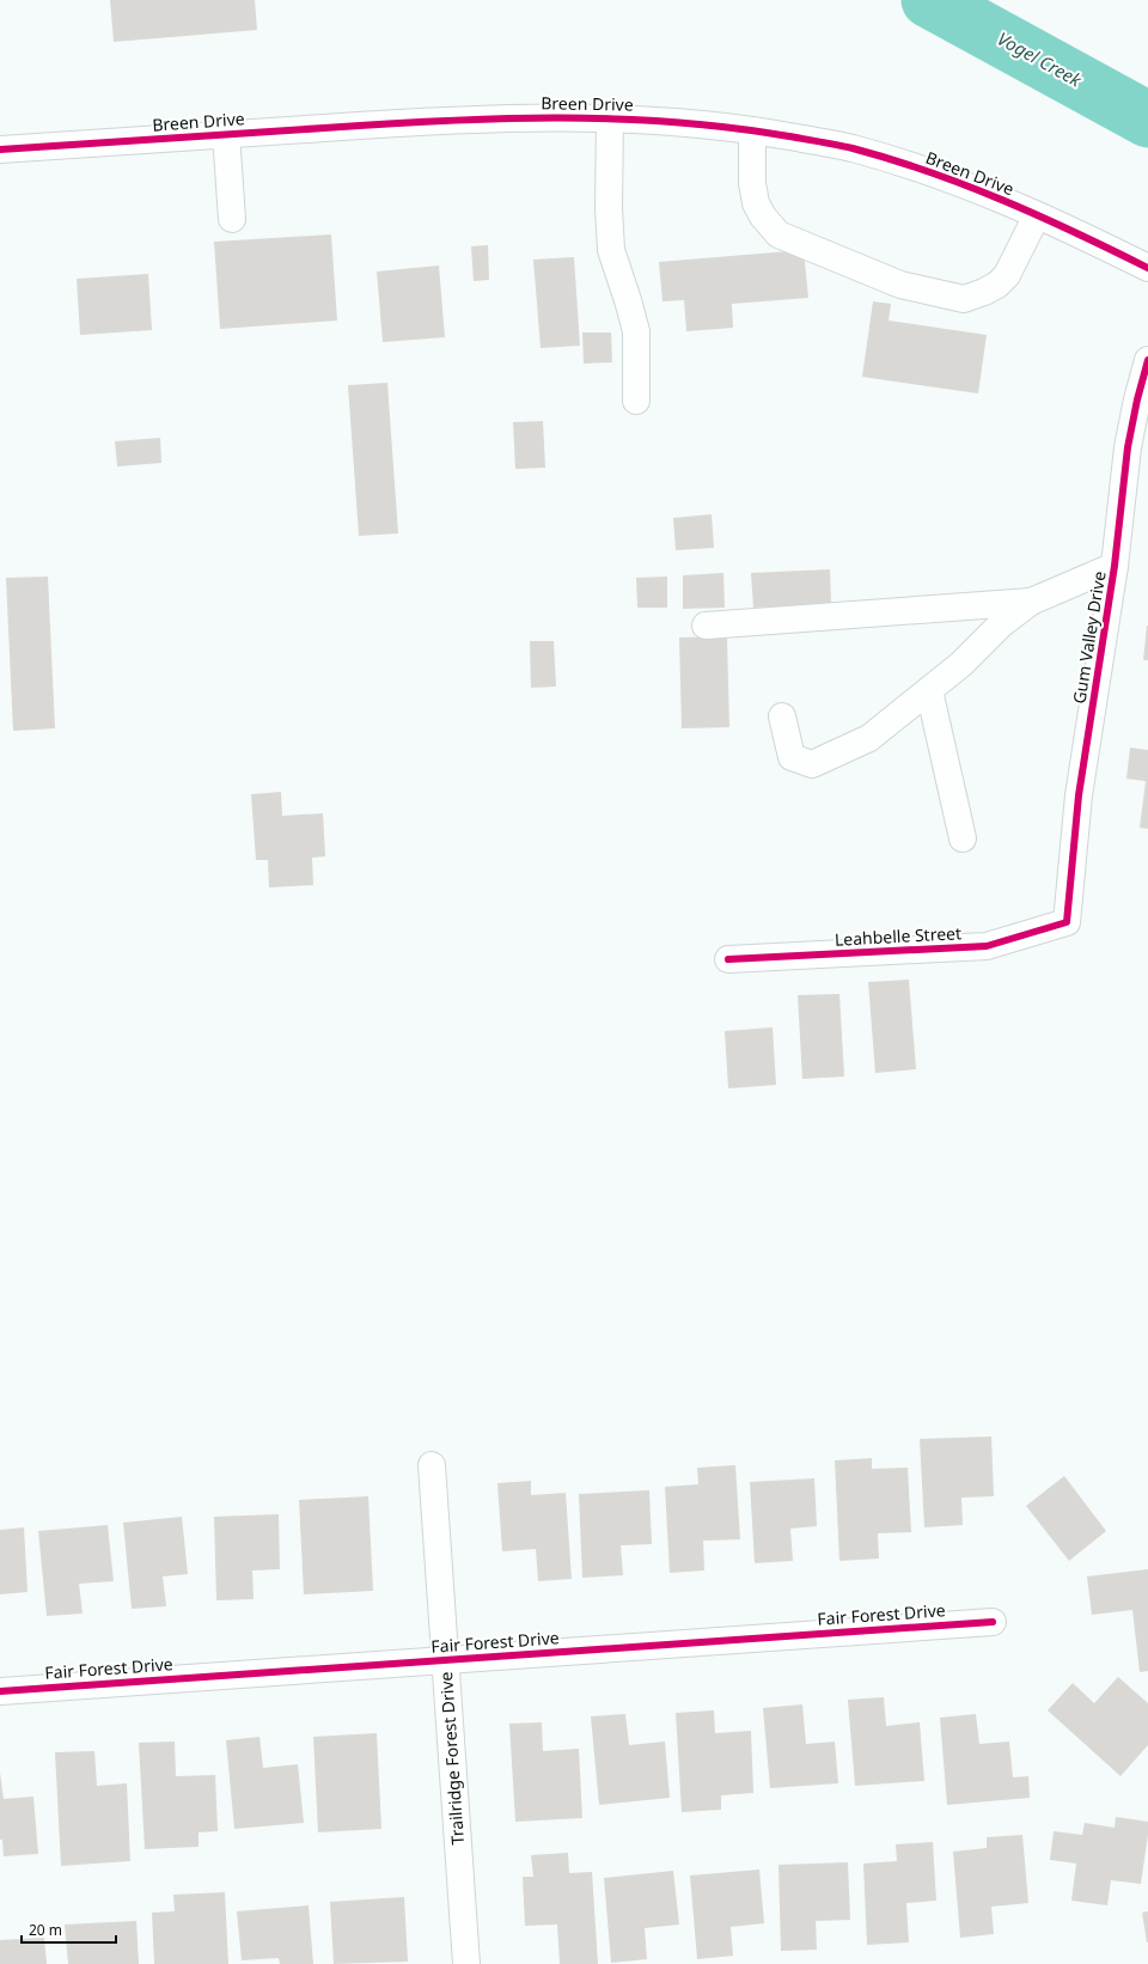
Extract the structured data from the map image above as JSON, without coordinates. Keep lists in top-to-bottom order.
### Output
{
  "streets": {
    "street": [
      "Breen Drive",
      "Gum Valley Drive",
      "Leahbelle Street",
      "Fair Forest Drive",
      "Trailridge Forest Drive"
    ]
  },
  "crossings": [
    ["Gum Valley Drive", "Leahbelle Street"],
    ["Fair Forest Drive", "Trailridge Forest Drive"]
  ],
  "water": ["Vogel Creek"],
  "scale_bar": "20 m"
}
